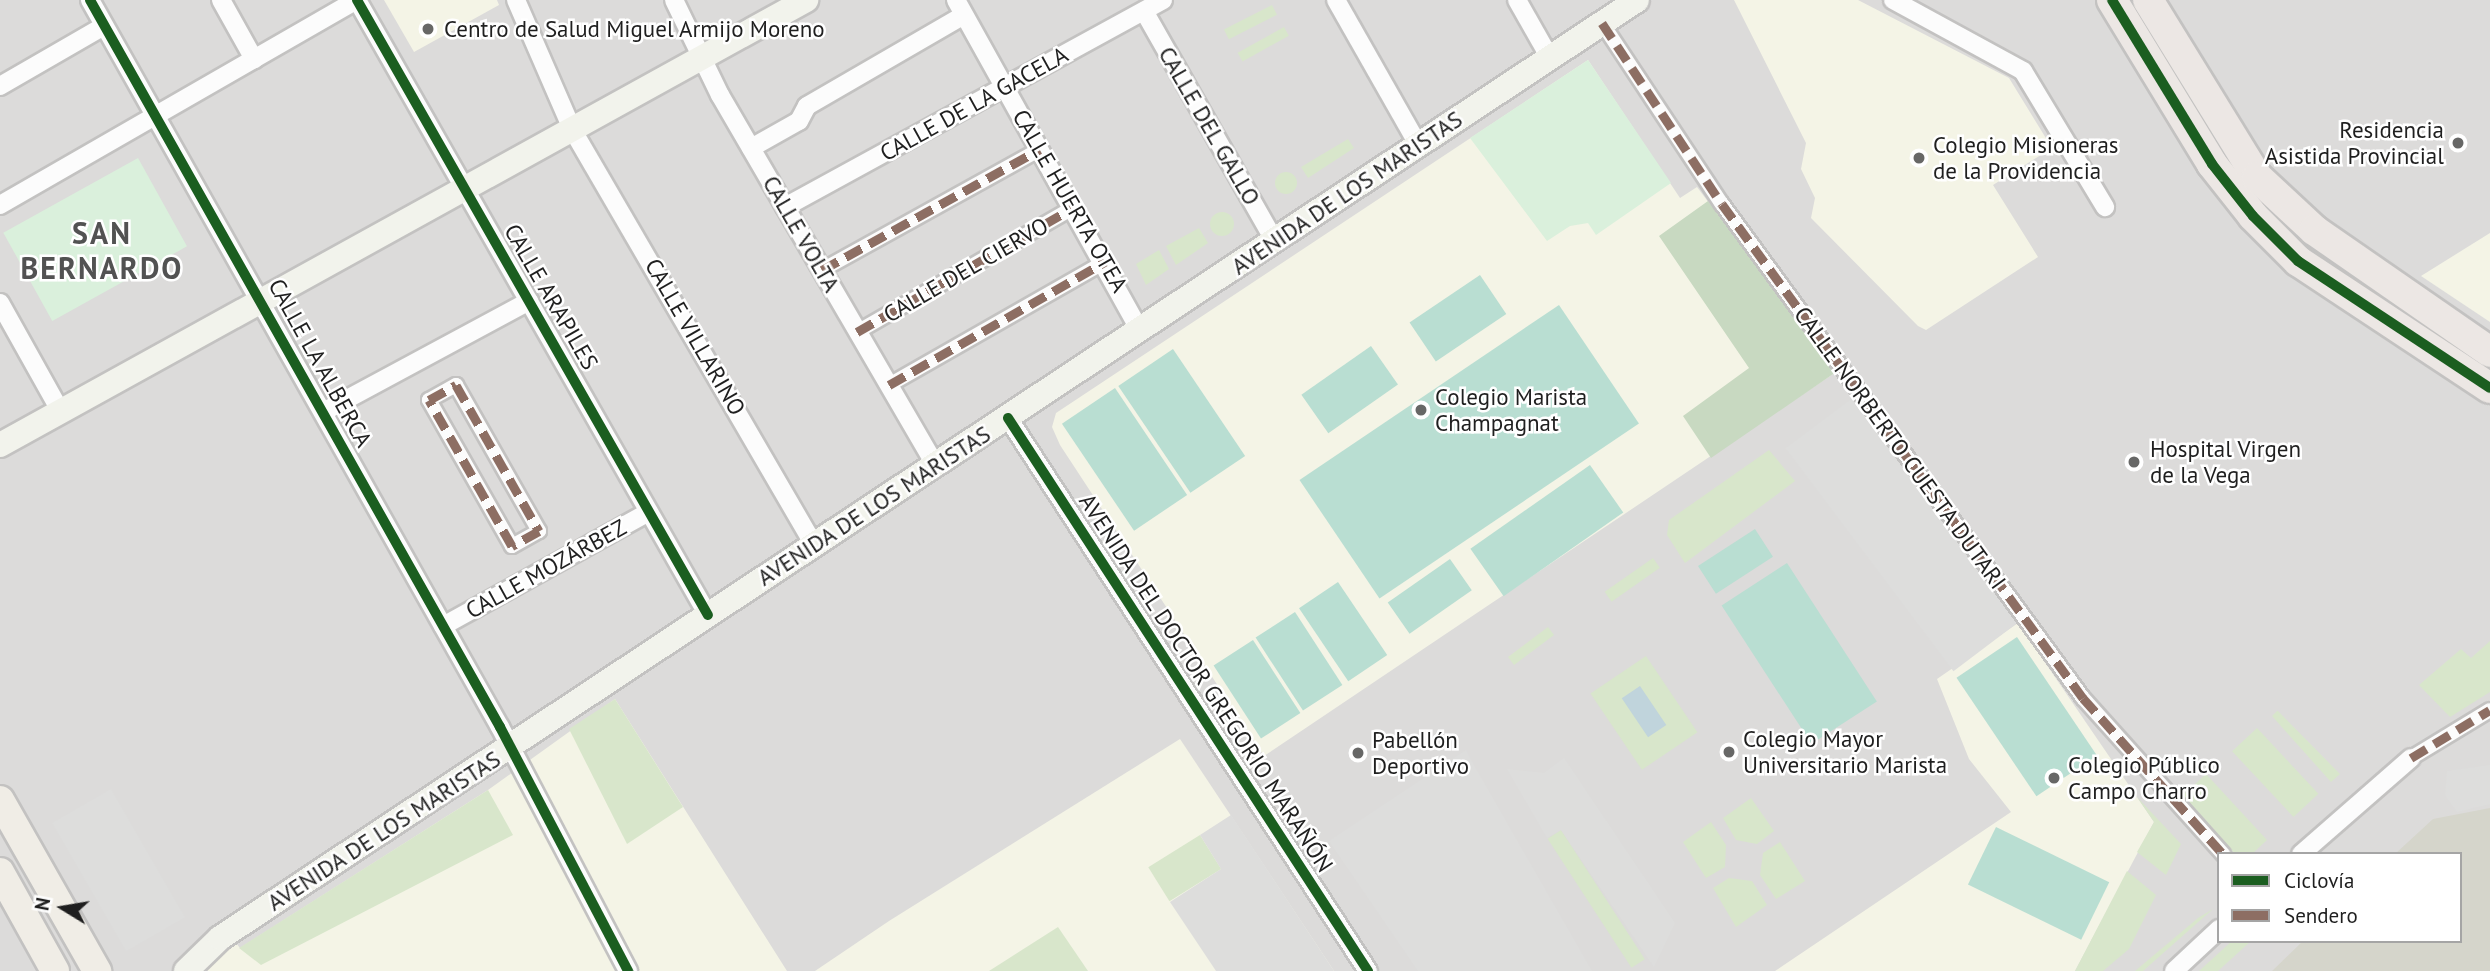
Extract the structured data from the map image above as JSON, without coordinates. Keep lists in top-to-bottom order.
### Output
{
  "streets": {
    "main road": ["AVENIDA DE LOS MARISTAS"],
    "street": [
      "CALLE DE LA GACELA",
      "CALLE DEL GALLO",
      "CALLE HUERTA OTEA",
      "CALLE VOLTA",
      "CALLE DEL CIERVO",
      "CALLE ARAPILES",
      "CALLE VILLARINO",
      "CALLE LA ALBERCA",
      "CALLE NORBERTO CUESTA DUTARI",
      "CALLE MOZÁRBEZ",
      "AVENIDA DEL DOCTOR GREGORIO MARAÑÓN"
    ]
  },
  "crossings": [
    ["CALLE DE LA GACELA", "CALLE DEL GALLO"],
    ["CALLE DE LA GACELA", "CALLE HUERTA OTEA"],
    ["CALLE DE LA GACELA", "CALLE VOLTA"],
    ["CALLE DEL GALLO", "AVENIDA DE LOS MARISTAS"],
    ["AVENIDA DE LOS MARISTAS", "CALLE HUERTA OTEA"],
    ["AVENIDA DE LOS MARISTAS", "CALLE VOLTA"],
    ["AVENIDA DE LOS MARISTAS", "CALLE ARAPILES"],
    ["AVENIDA DE LOS MARISTAS", "CALLE VILLARINO"],
    ["AVENIDA DE LOS MARISTAS", "CALLE LA ALBERCA"],
    ["AVENIDA DE LOS MARISTAS", "CALLE NORBERTO CUESTA DUTARI"],
    ["AVENIDA DE LOS MARISTAS", "AVENIDA DEL DOCTOR GREGORIO MARAÑÓN"],
    ["CALLE HUERTA OTEA", "CALLE DEL CIERVO"],
    ["CALLE VOLTA", "CALLE DEL CIERVO"],
    ["CALLE ARAPILES", "CALLE MOZÁRBEZ"],
    ["CALLE LA ALBERCA", "CALLE MOZÁRBEZ"]
  ],
  "districts": ["SAN BERNARDO"],
  "places": [
    "Centro de Salud Miguel Armijo Moreno",
    "Residencia Asistida Provincial",
    "Colegio Misioneras de la Providencia",
    "Colegio Marista Champagnat",
    "Hospital Virgen de la Vega",
    "Colegio Mayor Universitario Marista",
    "Pabellón Deportivo",
    "Colegio Público Campo Charro"
  ],
  "legend": ["Ciclovía", "Sendero"],
  "north": "left"
}
